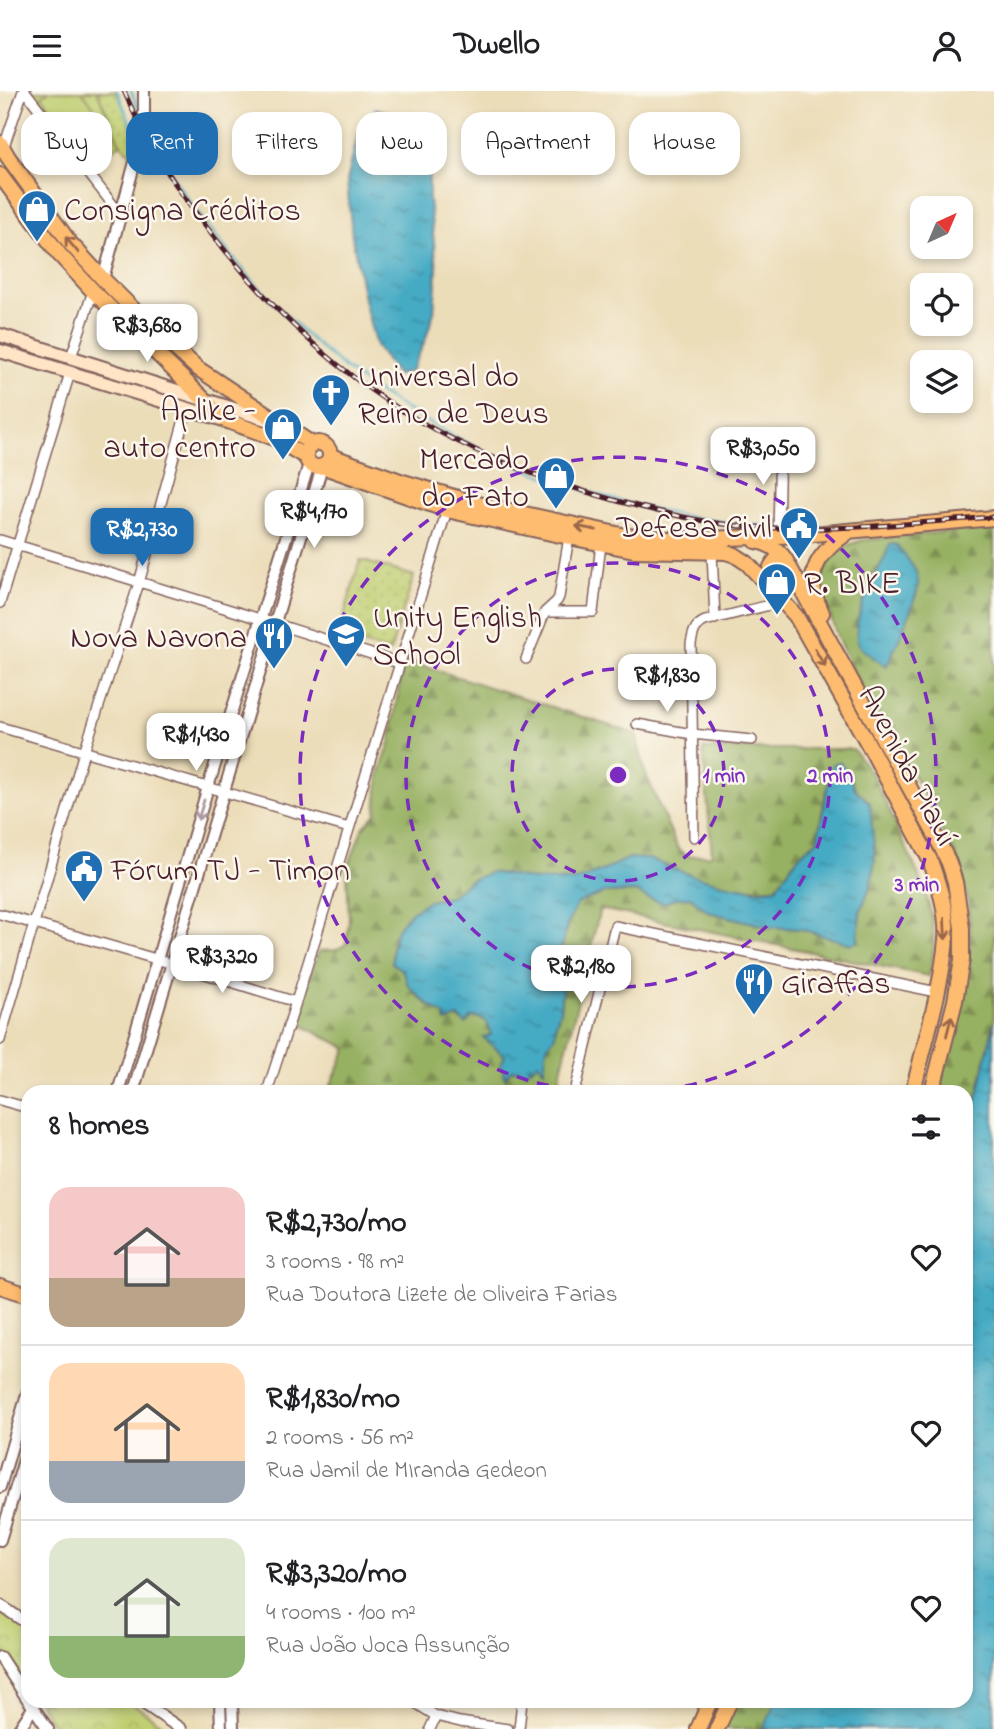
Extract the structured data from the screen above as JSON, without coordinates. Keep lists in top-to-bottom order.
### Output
{
  "streets": {
    "main road": ["Avenida Piauí"]
  },
  "places": {
    "shop": [
      "Consigna Créditos",
      "Aplike - auto centro",
      "Mercado do Fato",
      "R. BIKE"
    ],
    "church": ["Universal do Reino de Deus"],
    "public building": ["Defesa Civil", "Fórum TJ - Timon"],
    "school or university": ["Unity English School"],
    "restaurant": ["Nova Navona", "Giraffas"]
  },
  "north": "top right",
  "page": {
    "header": "Dwello",
    "chip": [
      "Buy",
      "Rent",
      "Filters",
      "New",
      "Apartment",
      "House"
    ],
    "price": [
      "R$3,680",
      "R$3,050",
      "R$4,170",
      "R$2,730",
      "R$1,830",
      "R$1,430",
      "R$3,320",
      "R$2,180"
    ],
    "heading": "8 homes",
    "list": [
      {
        "name": "R$2,730/mo",
        "note": "3 rooms · 98 m² · Rua Doutora Lizete de Oliveira Farias"
      },
      {
        "name": "R$1,830/mo",
        "note": "2 rooms · 56 m² · Rua Jamil de MIranda Gedeon"
      },
      {
        "name": "R$3,320/mo",
        "note": "4 rooms · 100 m² · Rua João Joca Assunção"
      }
    ]
  },
  "rings": ["1 min", "2 min", "3 min"]
}
